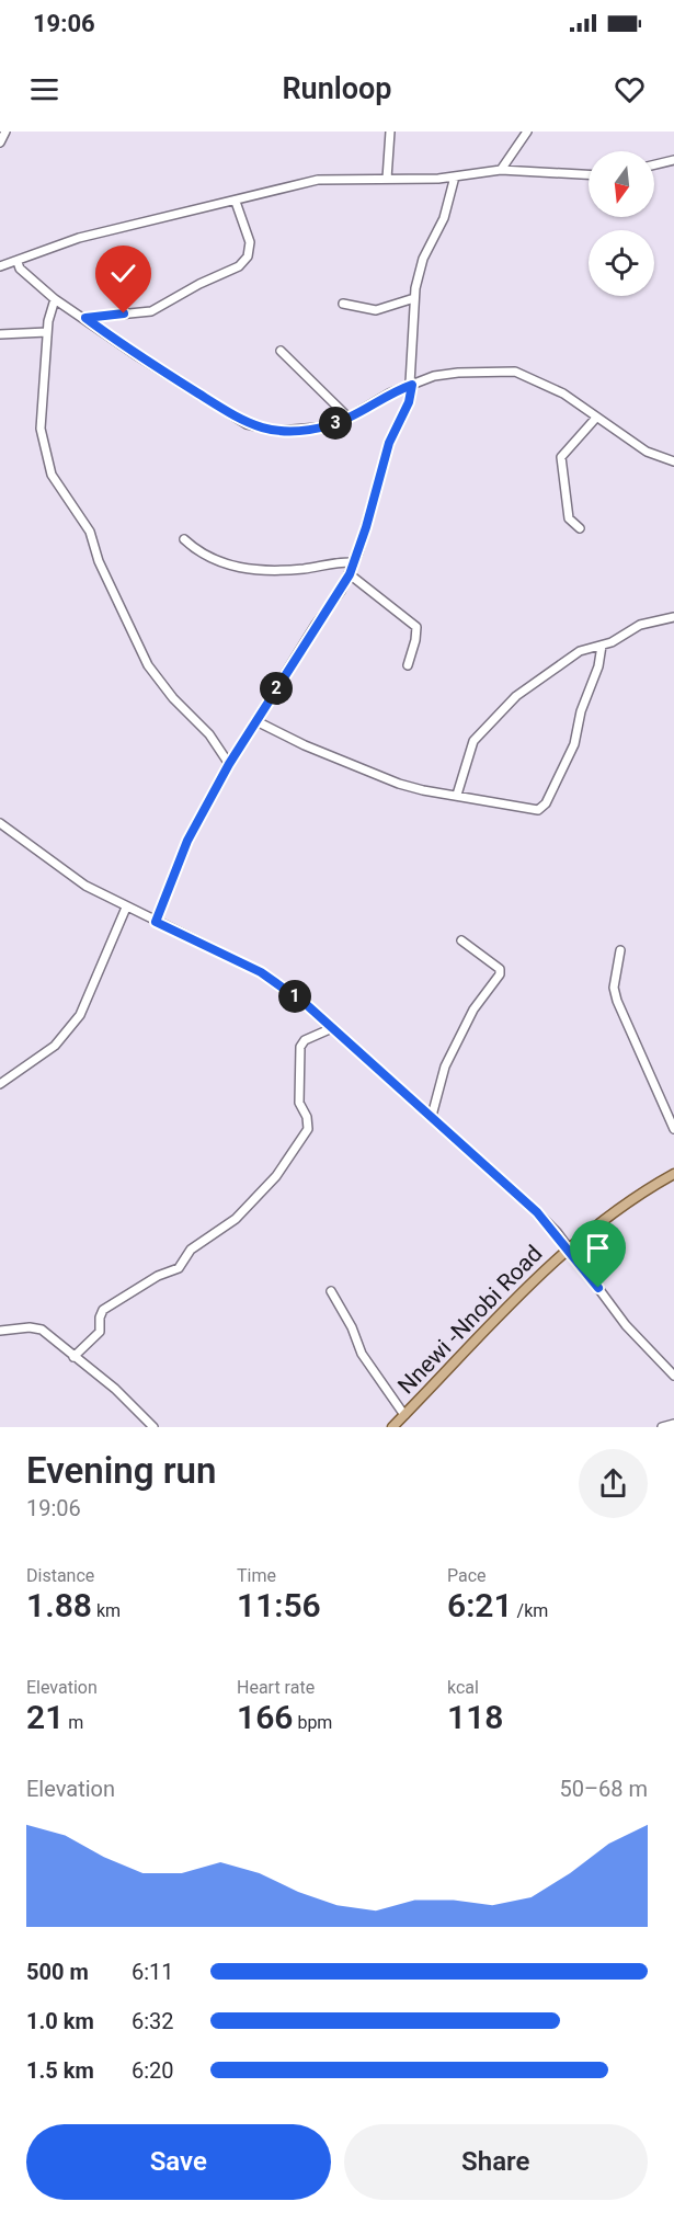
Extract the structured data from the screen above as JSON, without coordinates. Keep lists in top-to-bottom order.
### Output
{
  "streets": {
    "main road": ["Nnewi -Nnobi Road"]
  },
  "north": "bottom",
  "page": {
    "status": "19:06",
    "header": "Runloop",
    "pins": ["3", "2", "1"],
    "heading": ["Evening run", "19:06"],
    "stats": [
      ["Distance", "1.88 km"],
      ["Time", "11:56"],
      ["Pace", "6:21 /km"],
      ["Elevation", "21 m"],
      ["Heart rate", "166 bpm"],
      ["kcal", "118"]
    ],
    "chart": ["Elevation", "50–68 m"],
    "list": [
      {
        "name": "500 m",
        "note": "6:11"
      },
      {
        "name": "1.0 km",
        "note": "6:32"
      },
      {
        "name": "1.5 km",
        "note": "6:20"
      }
    ],
    "buttons": ["Save", "Share"]
  }
}
